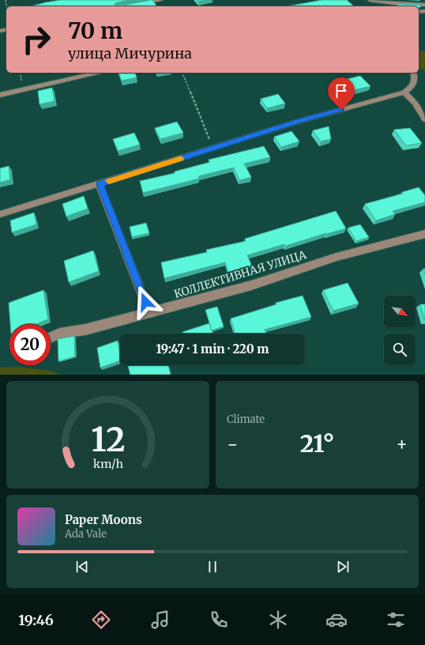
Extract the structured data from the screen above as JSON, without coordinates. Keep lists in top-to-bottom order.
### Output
{
  "streets": {
    "street": ["КОЛЛЕКТИВНАЯ УЛИЦА"]
  },
  "north": "bottom right",
  "page": {
    "turn": ["70 m", "улица Мичурина"],
    "limit": "20",
    "trip": "19:47 · 1 min · 220 m",
    "tile": "Climate",
    "heat": ["−", "21°", "+"],
    "song": ["Paper Moons", "Ada Vale"],
    "tabs": "19:46",
    "gauge": ["12", "km/h"]
  }
}
